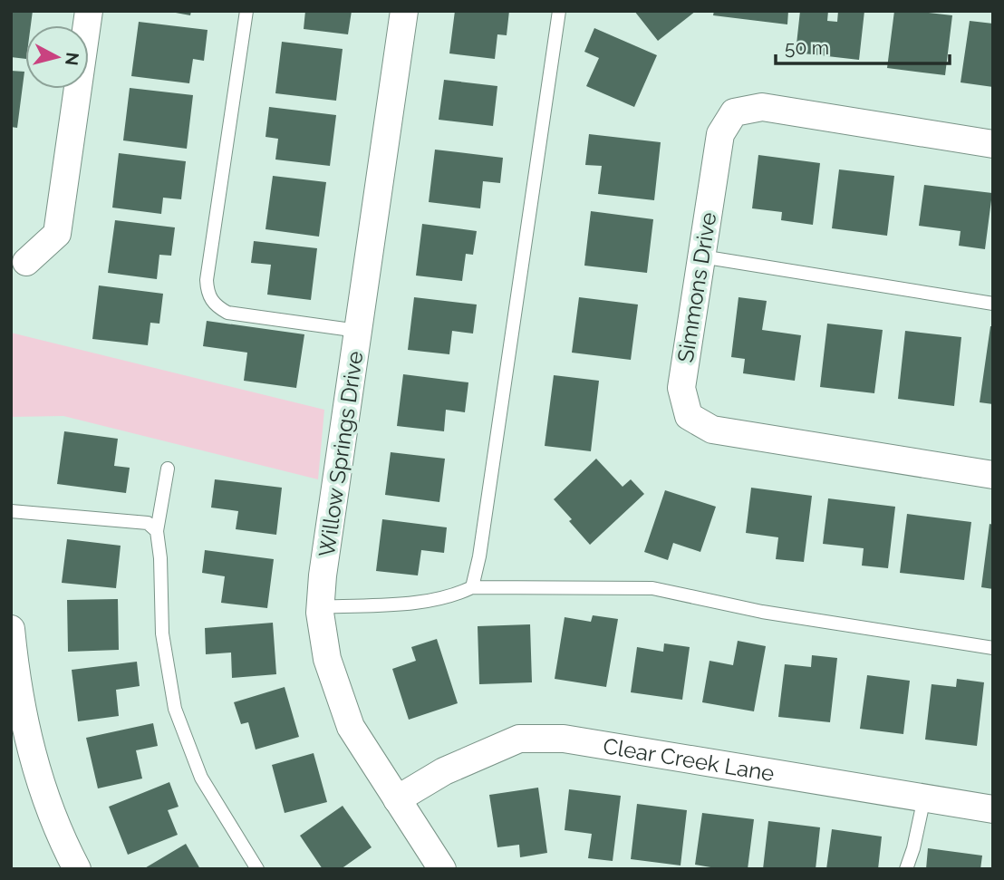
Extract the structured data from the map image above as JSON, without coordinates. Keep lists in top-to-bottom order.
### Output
{
  "streets": {
    "street": ["Simmons Drive", "Willow Springs Drive", "Clear Creek Lane"]
  },
  "crossings": [
    ["Willow Springs Drive", "Clear Creek Lane"]
  ],
  "scale_bar": "50 m",
  "north": "right"
}
